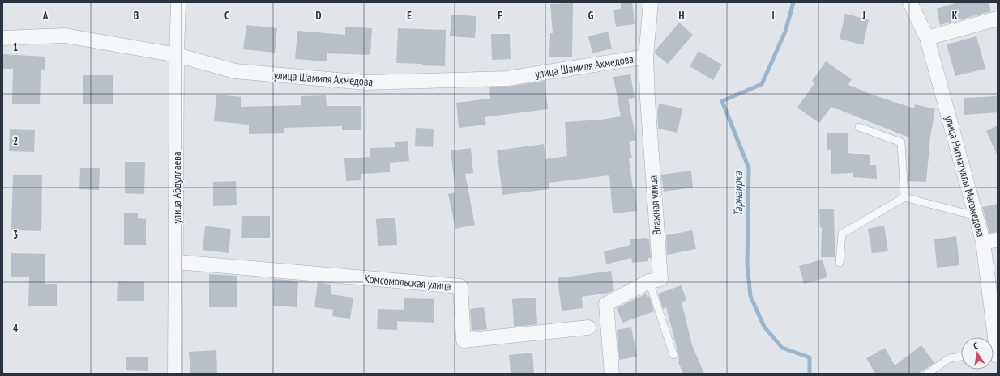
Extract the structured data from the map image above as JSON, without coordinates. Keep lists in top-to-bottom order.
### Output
{
  "streets": {
    "street": [
      "улица Шамиля Ахмедова",
      "улица Нигматуллы Магомедова",
      "улица Абдуллаева",
      "Влажная улица",
      "Комсомольская улица"
    ]
  },
  "crossings": [
    ["улица Шамиля Ахмедова", "улица Абдуллаева"],
    ["улица Шамиля Ахмедова", "Влажная улица"],
    ["улица Абдуллаева", "Комсомольская улица"]
  ],
  "water": ["Тарнаирка"],
  "north": "top",
  "grid": {
    "columns": [
      "A",
      "B",
      "C",
      "D",
      "E",
      "F",
      "G",
      "H",
      "I",
      "J",
      "K"
    ],
    "rows": [
      "1",
      "2",
      "3",
      "4"
    ]
  }
}
